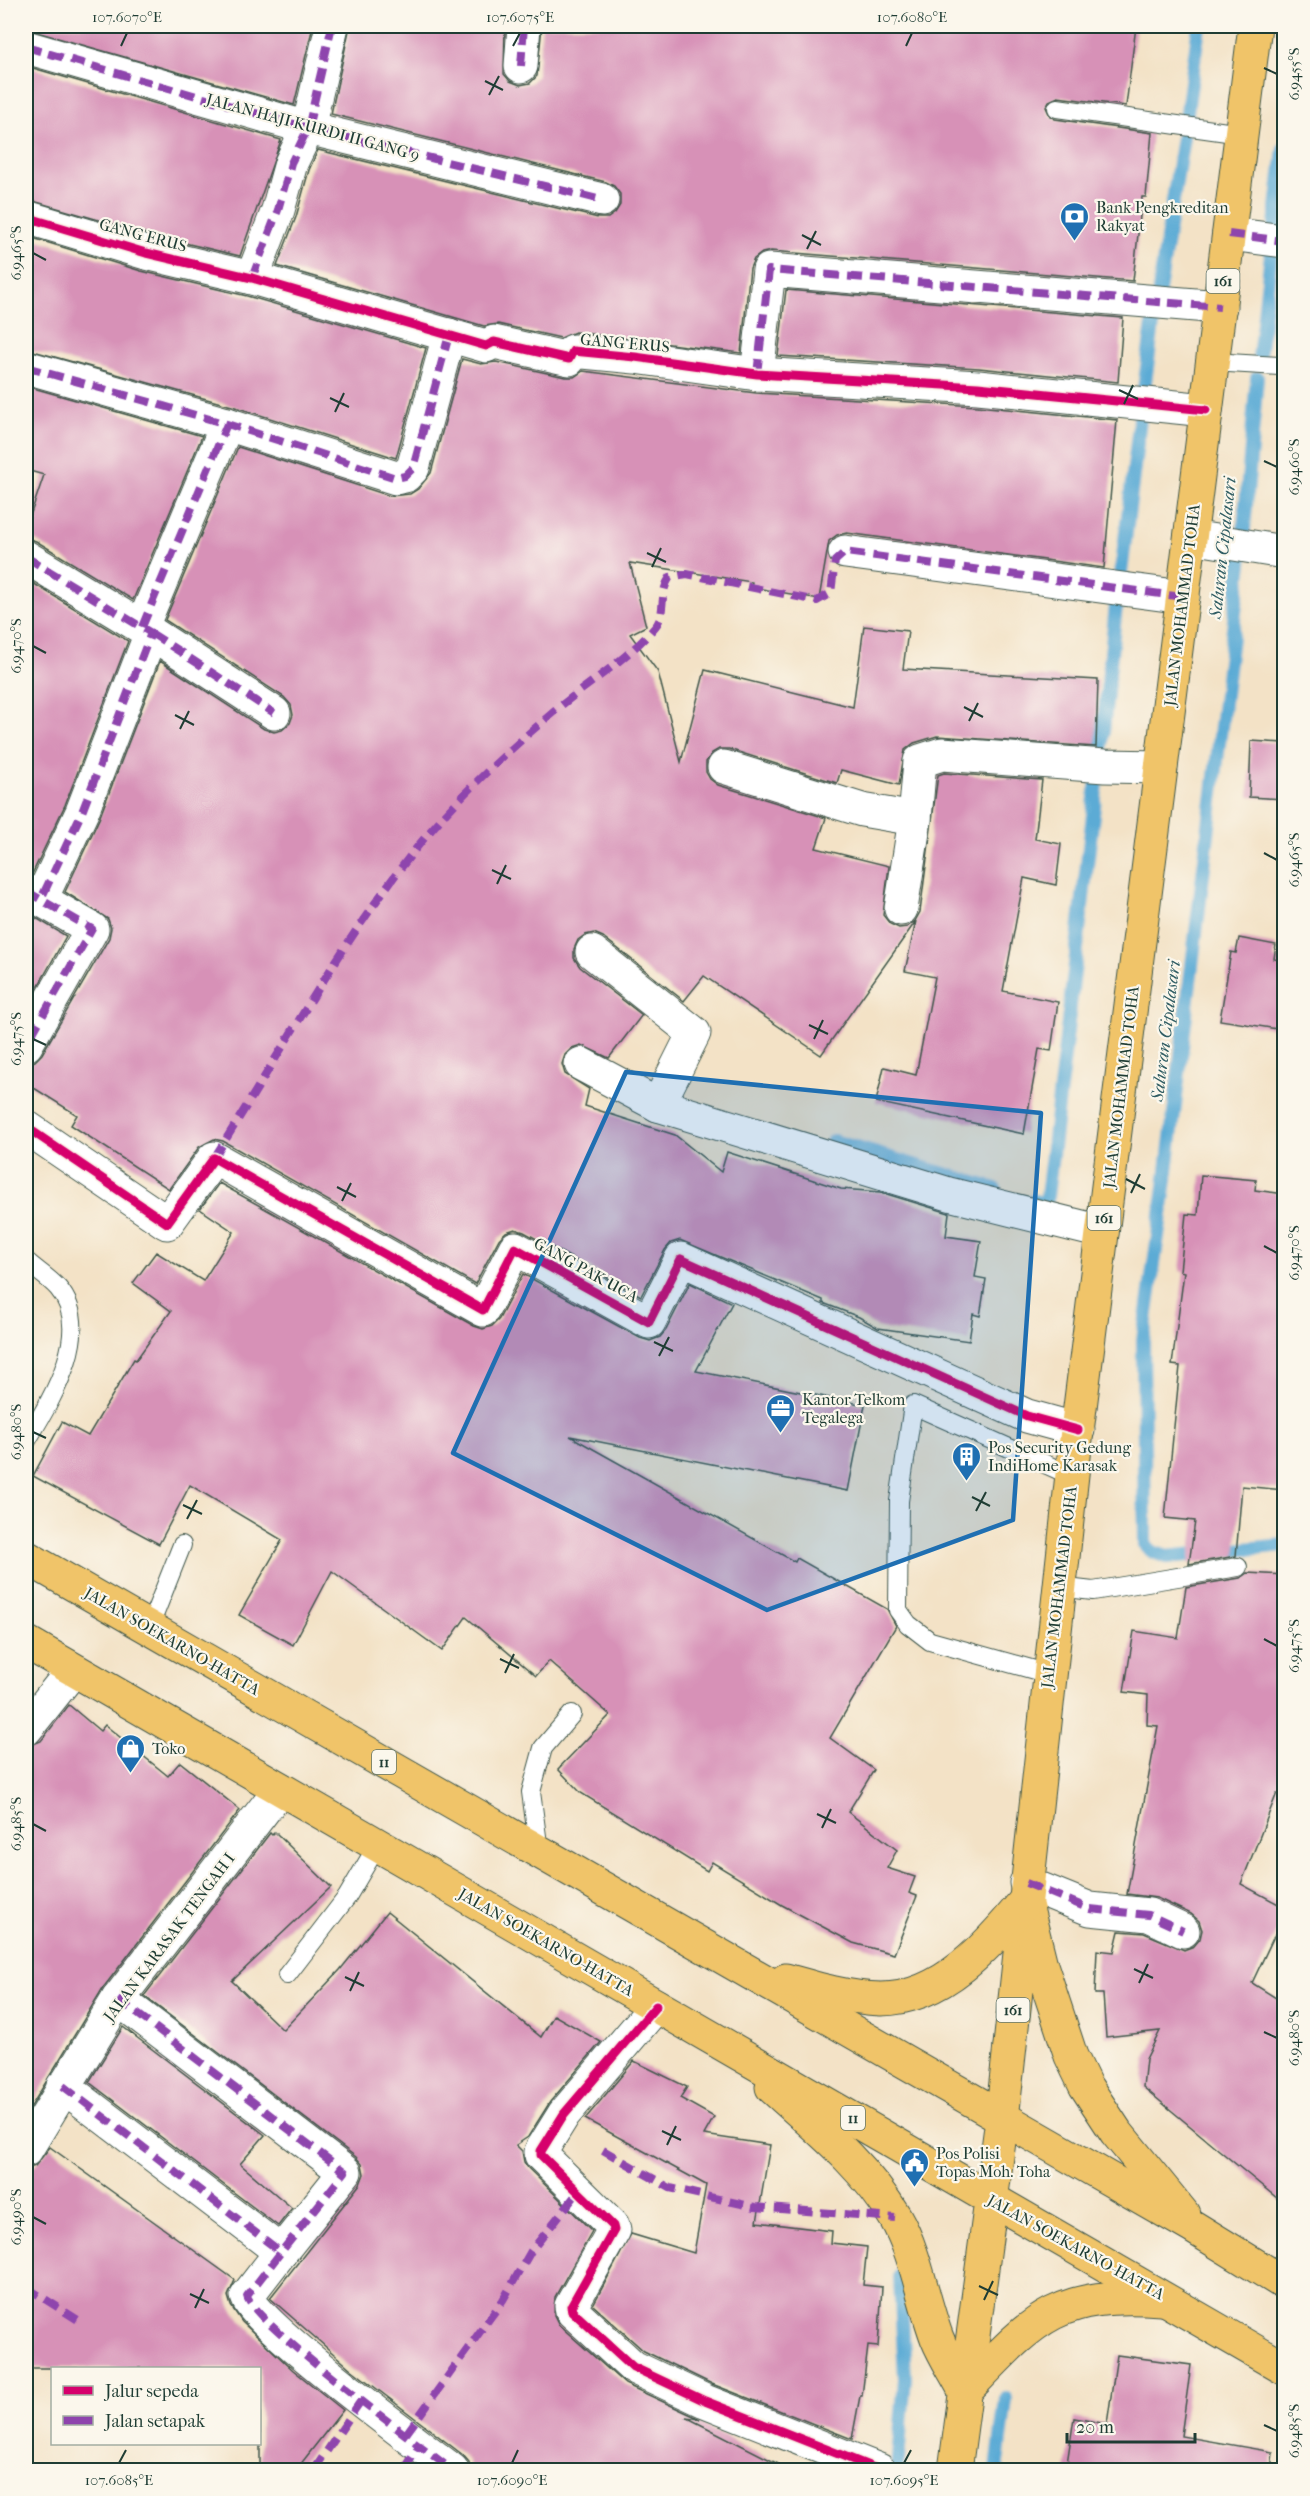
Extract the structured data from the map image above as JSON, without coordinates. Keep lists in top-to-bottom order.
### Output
{
  "streets": {
    "main road": [
      "161",
      "JALAN MOHAMMAD TOHA",
      "JALAN SOEKARNO-HATTA",
      "11"
    ],
    "street": [
      "JALAN HAJI KURDI II GANG 9",
      "GANG ERUS",
      "GANG PAK UCA",
      "JALAN KARASAK TENGAH I"
    ]
  },
  "crossings": [
    ["GANG ERUS", "JALAN MOHAMMAD TOHA"],
    ["JALAN MOHAMMAD TOHA", "GANG PAK UCA"],
    ["JALAN MOHAMMAD TOHA", "JALAN SOEKARNO-HATTA"],
    ["JALAN SOEKARNO-HATTA", "JALAN KARASAK TENGAH I"]
  ],
  "water": ["Saluran Cipalasari"],
  "places": {
    "bank": ["Bank Pengkreditan Rakyat"],
    "office": ["Kantor Telkom Tegalega"],
    "building": ["Pos Security Gedung IndiHome Karasak"],
    "shop": ["Toko"],
    "public building": ["Pos Polisi Topas Moh. Toha"]
  },
  "legend": ["Jalur sepeda", "Jalan setapak"],
  "scale_bar": "20 m",
  "coordinates": [
    "107.6070°E",
    "107.6075°E",
    "107.6080°E",
    "6.9455°S",
    "6.9465°S",
    "6.9460°S",
    "6.9470°S",
    "6.9475°S",
    "6.9480°S",
    "6.9485°S",
    "6.9490°S",
    "107.6085°E",
    "107.6090°E",
    "107.6095°E"
  ]
}
